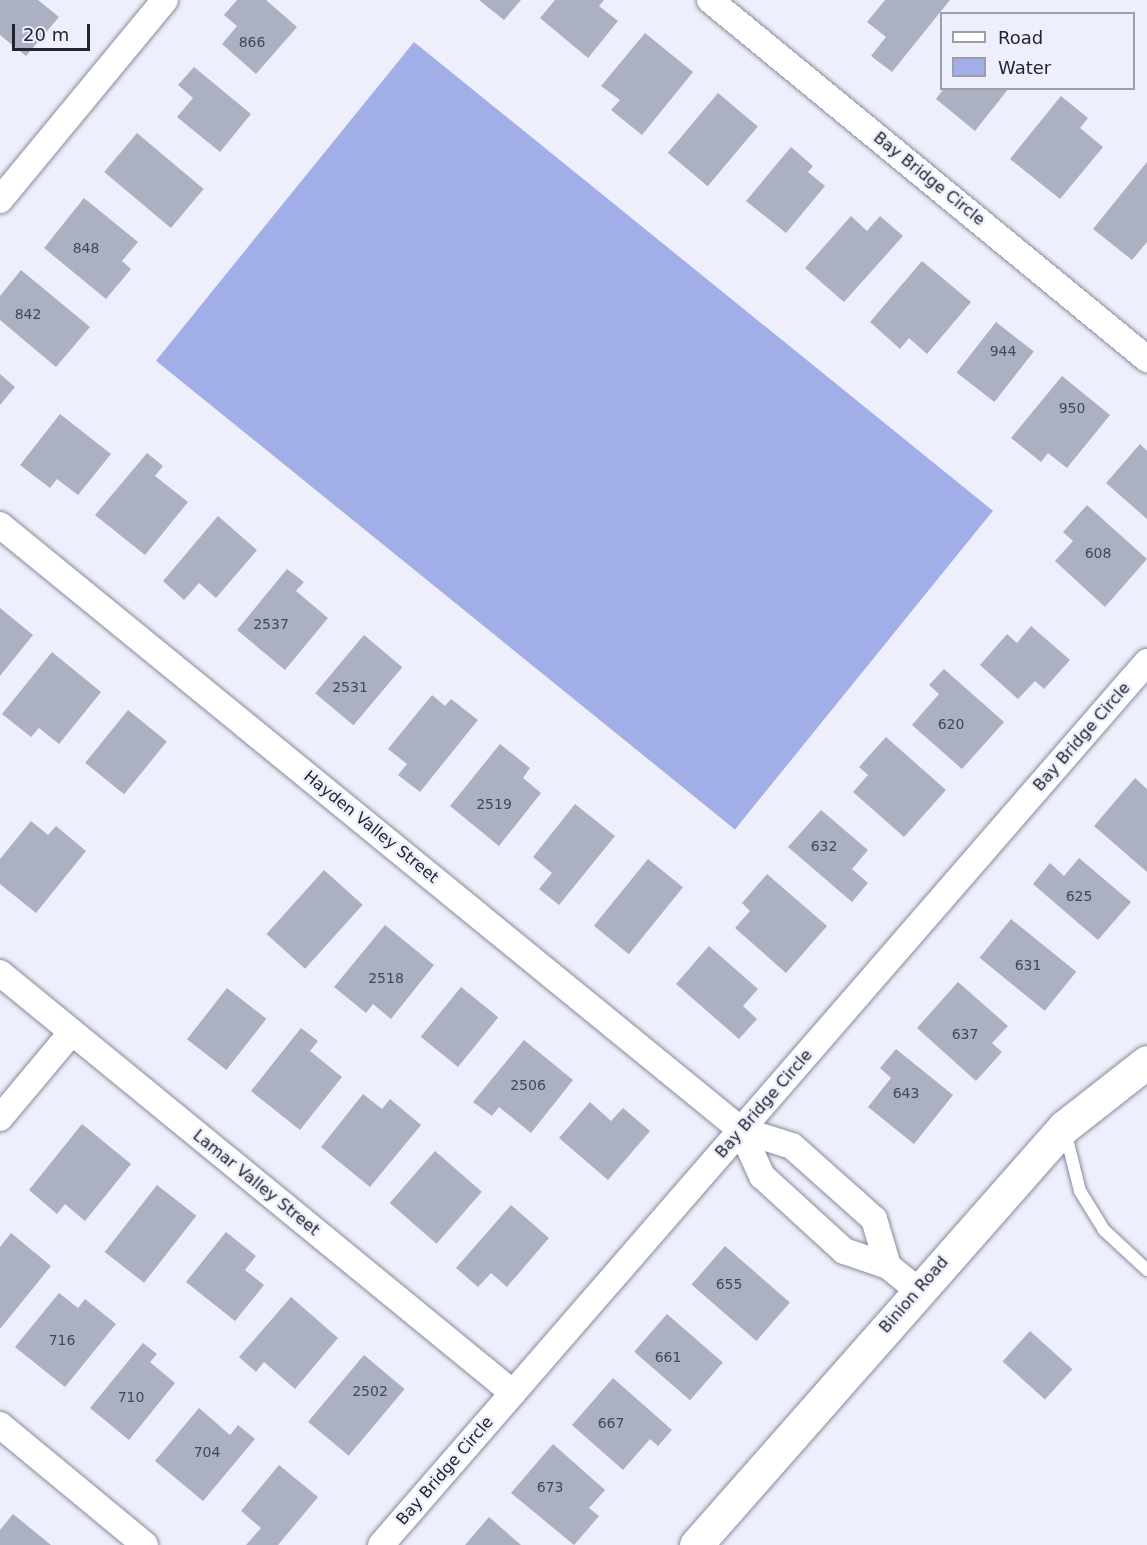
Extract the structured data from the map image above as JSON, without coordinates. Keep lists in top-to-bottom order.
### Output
{
  "streets": {
    "main road": ["Binion Road"],
    "street": ["Bay Bridge Circle", "Hayden Valley Street", "Lamar Valley Street"]
  },
  "crossings": [
    ["Bay Bridge Circle", "Hayden Valley Street"],
    ["Bay Bridge Circle", "Lamar Valley Street"],
    ["Hayden Valley Street", "Binion Road"]
  ],
  "house_numbers": [
    "866",
    "848",
    "842",
    "944",
    "950",
    "608",
    "2537",
    "2531",
    "620",
    "2519",
    "632",
    "625",
    "631",
    "2518",
    "637",
    "2506",
    "643",
    "655",
    "716",
    "661",
    "2502",
    "710",
    "667",
    "704",
    "673"
  ],
  "legend": ["Road", "Water"],
  "scale_bar": "20 m"
}
